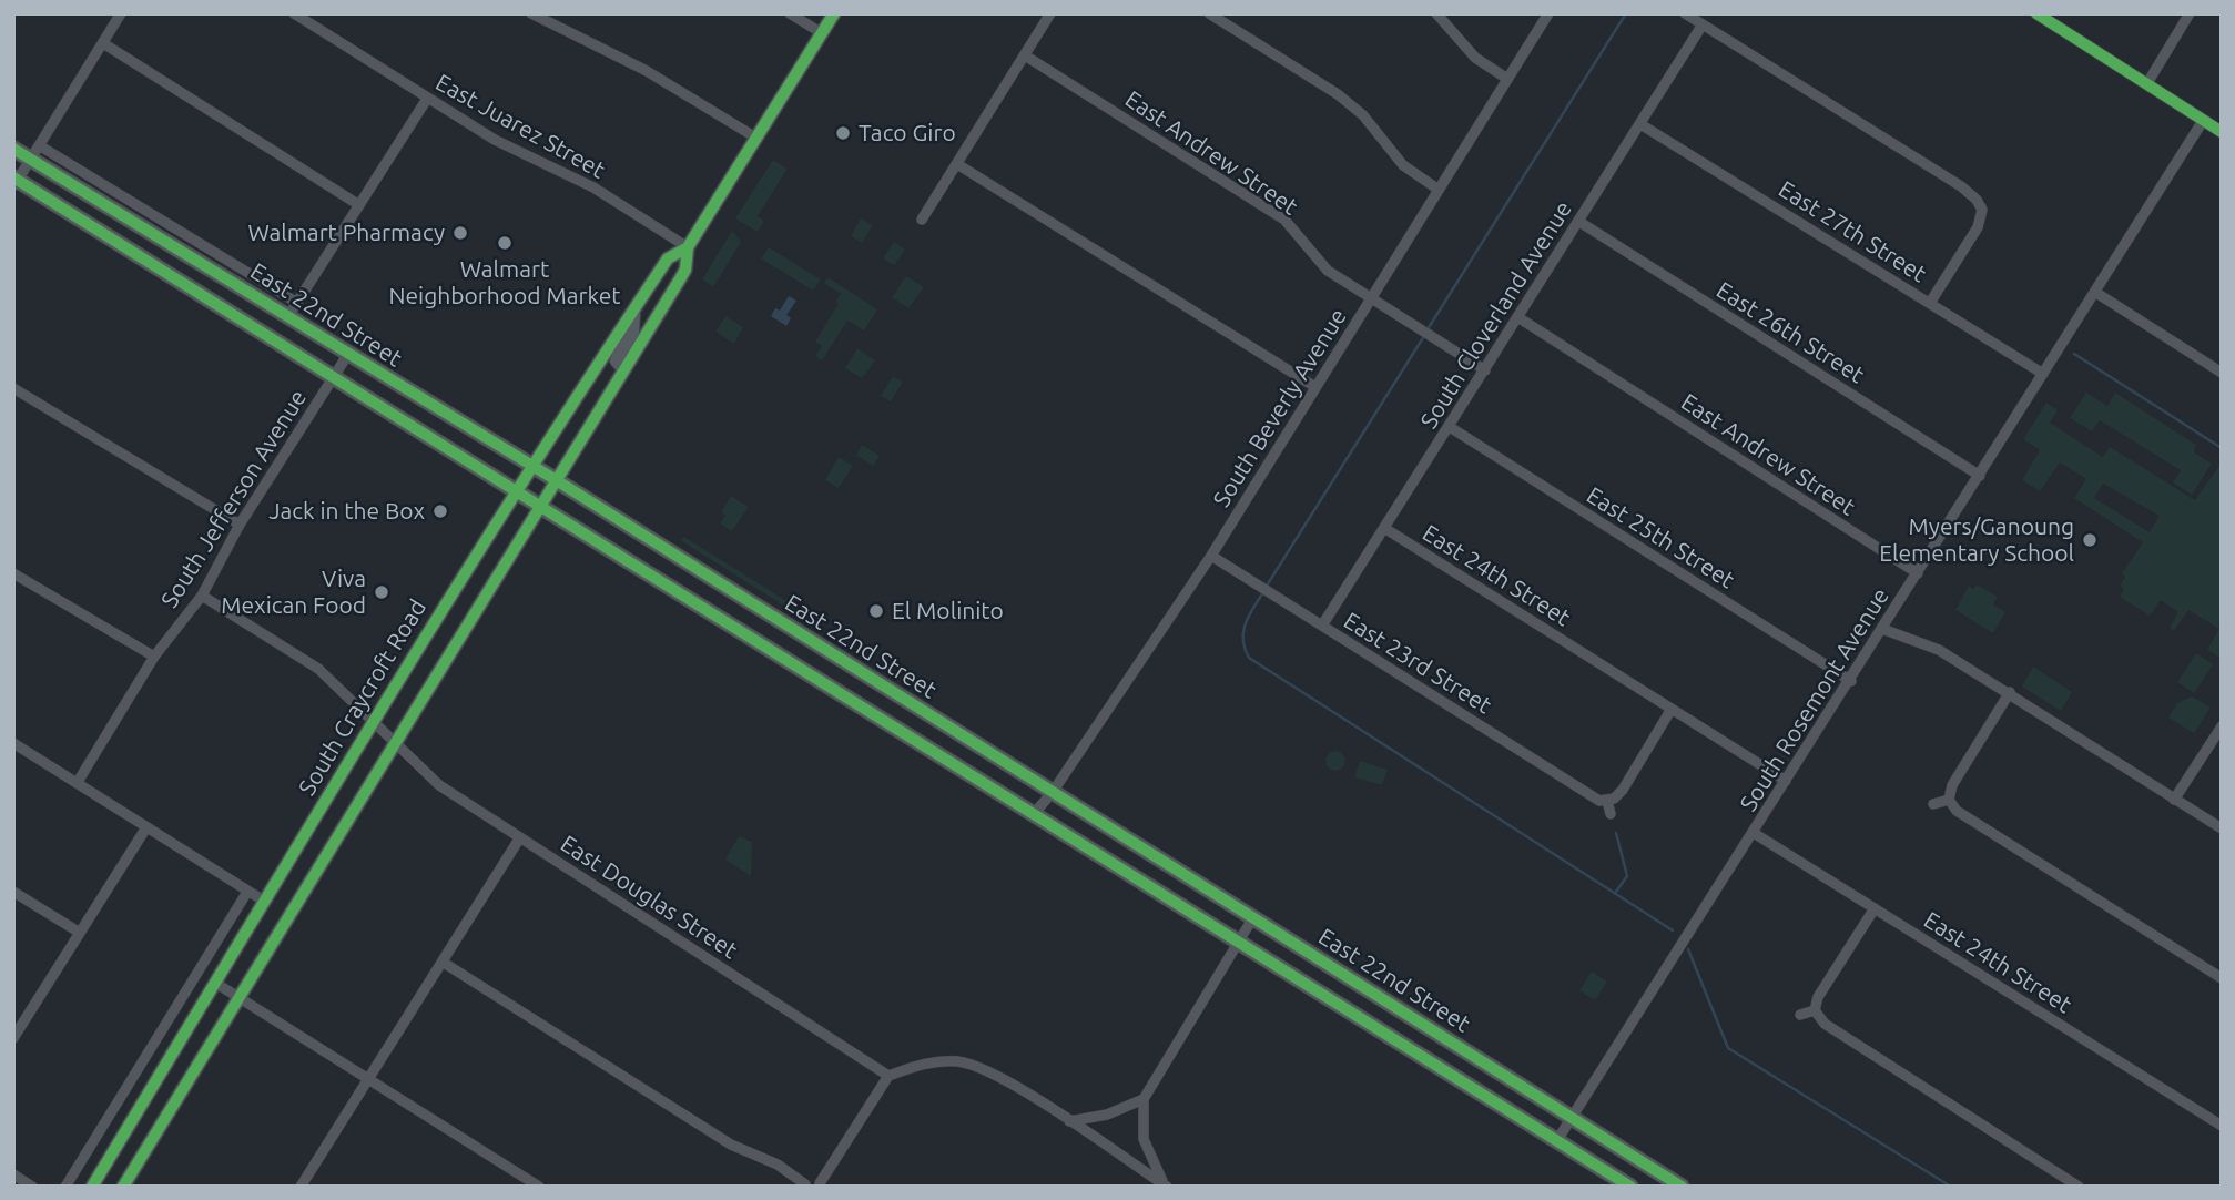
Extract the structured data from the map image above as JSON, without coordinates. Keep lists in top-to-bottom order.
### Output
{
  "streets": {
    "main road": ["East 22nd Street", "South Craycroft Road"],
    "street": [
      "East Juarez Street",
      "East Andrew Street",
      "East 27th Street",
      "South Cloverland Avenue",
      "East 26th Street",
      "South Beverly Avenue",
      "South Jefferson Avenue",
      "East 25th Street",
      "East 24th Street",
      "East 23rd Street",
      "South Rosemont Avenue",
      "East Douglas Street"
    ]
  },
  "crossings": [
    ["East Juarez Street", "South Craycroft Road"],
    ["East Andrew Street", "South Cloverland Avenue"],
    ["East Andrew Street", "South Beverly Avenue"],
    ["East Andrew Street", "South Rosemont Avenue"],
    ["East 27th Street", "South Cloverland Avenue"],
    ["East 27th Street", "South Rosemont Avenue"],
    ["East 22nd Street", "South Beverly Avenue"],
    ["East 22nd Street", "South Jefferson Avenue"],
    ["East 22nd Street", "South Craycroft Road"],
    ["East 22nd Street", "South Rosemont Avenue"],
    ["South Cloverland Avenue", "East 26th Street"],
    ["South Cloverland Avenue", "East 25th Street"],
    ["South Cloverland Avenue", "East 24th Street"],
    ["South Cloverland Avenue", "East 23rd Street"],
    ["East 26th Street", "South Rosemont Avenue"],
    ["South Beverly Avenue", "East 23rd Street"],
    ["South Jefferson Avenue", "East Douglas Street"],
    ["East 25th Street", "South Rosemont Avenue"],
    ["East 24th Street", "South Rosemont Avenue"],
    ["South Craycroft Road", "East Douglas Street"]
  ],
  "places": [
    "Taco Giro",
    "Walmart Pharmacy",
    "Walmart Neighborhood Market",
    "Jack in the Box",
    "Myers/Ganoung Elementary School",
    "Viva Mexican Food",
    "El Molinito"
  ]
}
